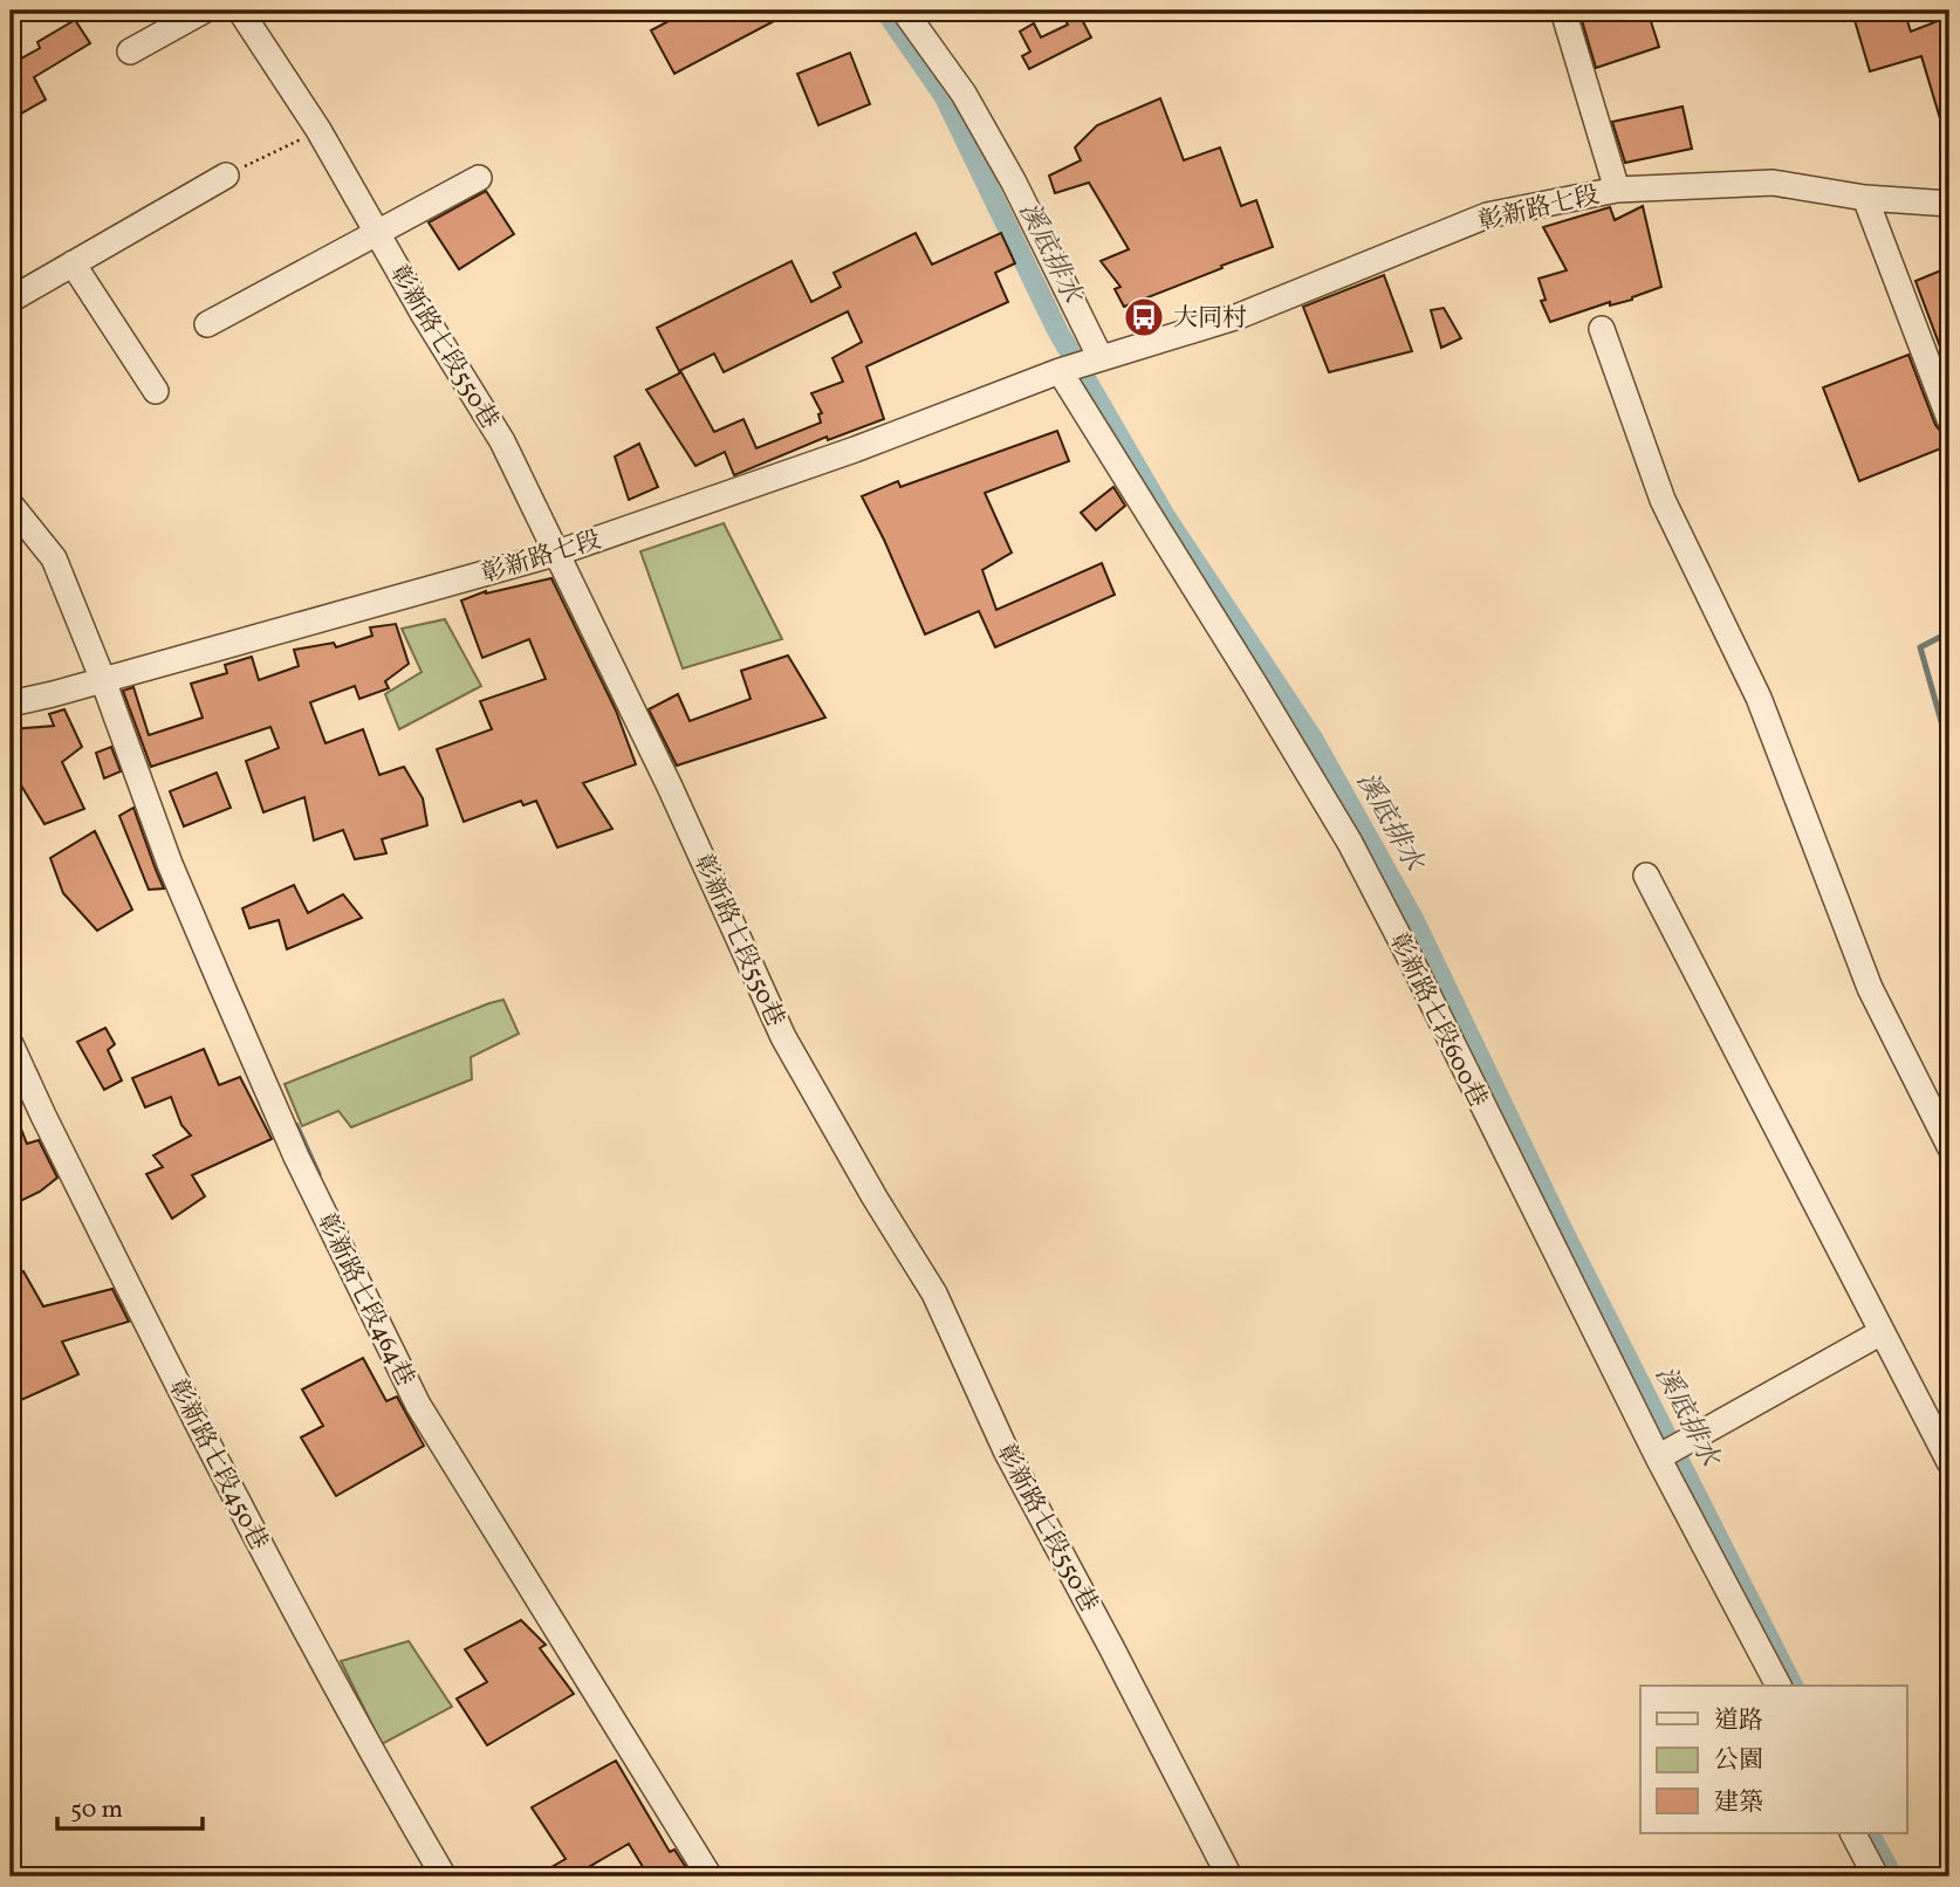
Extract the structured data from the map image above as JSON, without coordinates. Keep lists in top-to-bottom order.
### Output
{
  "streets": {
    "street": [
      "彰新路七段",
      "彰新路七段550巷",
      "彰新路七段600巷",
      "彰新路七段464巷",
      "彰新路七段450巷"
    ]
  },
  "crossings": [
    ["彰新路七段", "彰新路七段550巷"],
    ["彰新路七段", "彰新路七段600巷"],
    ["彰新路七段", "彰新路七段464巷"]
  ],
  "water": ["溪底排水"],
  "places": {
    "bus stop": ["大同村"]
  },
  "legend": ["道路", "公園", "建築"],
  "scale_bar": "50 m"
}
